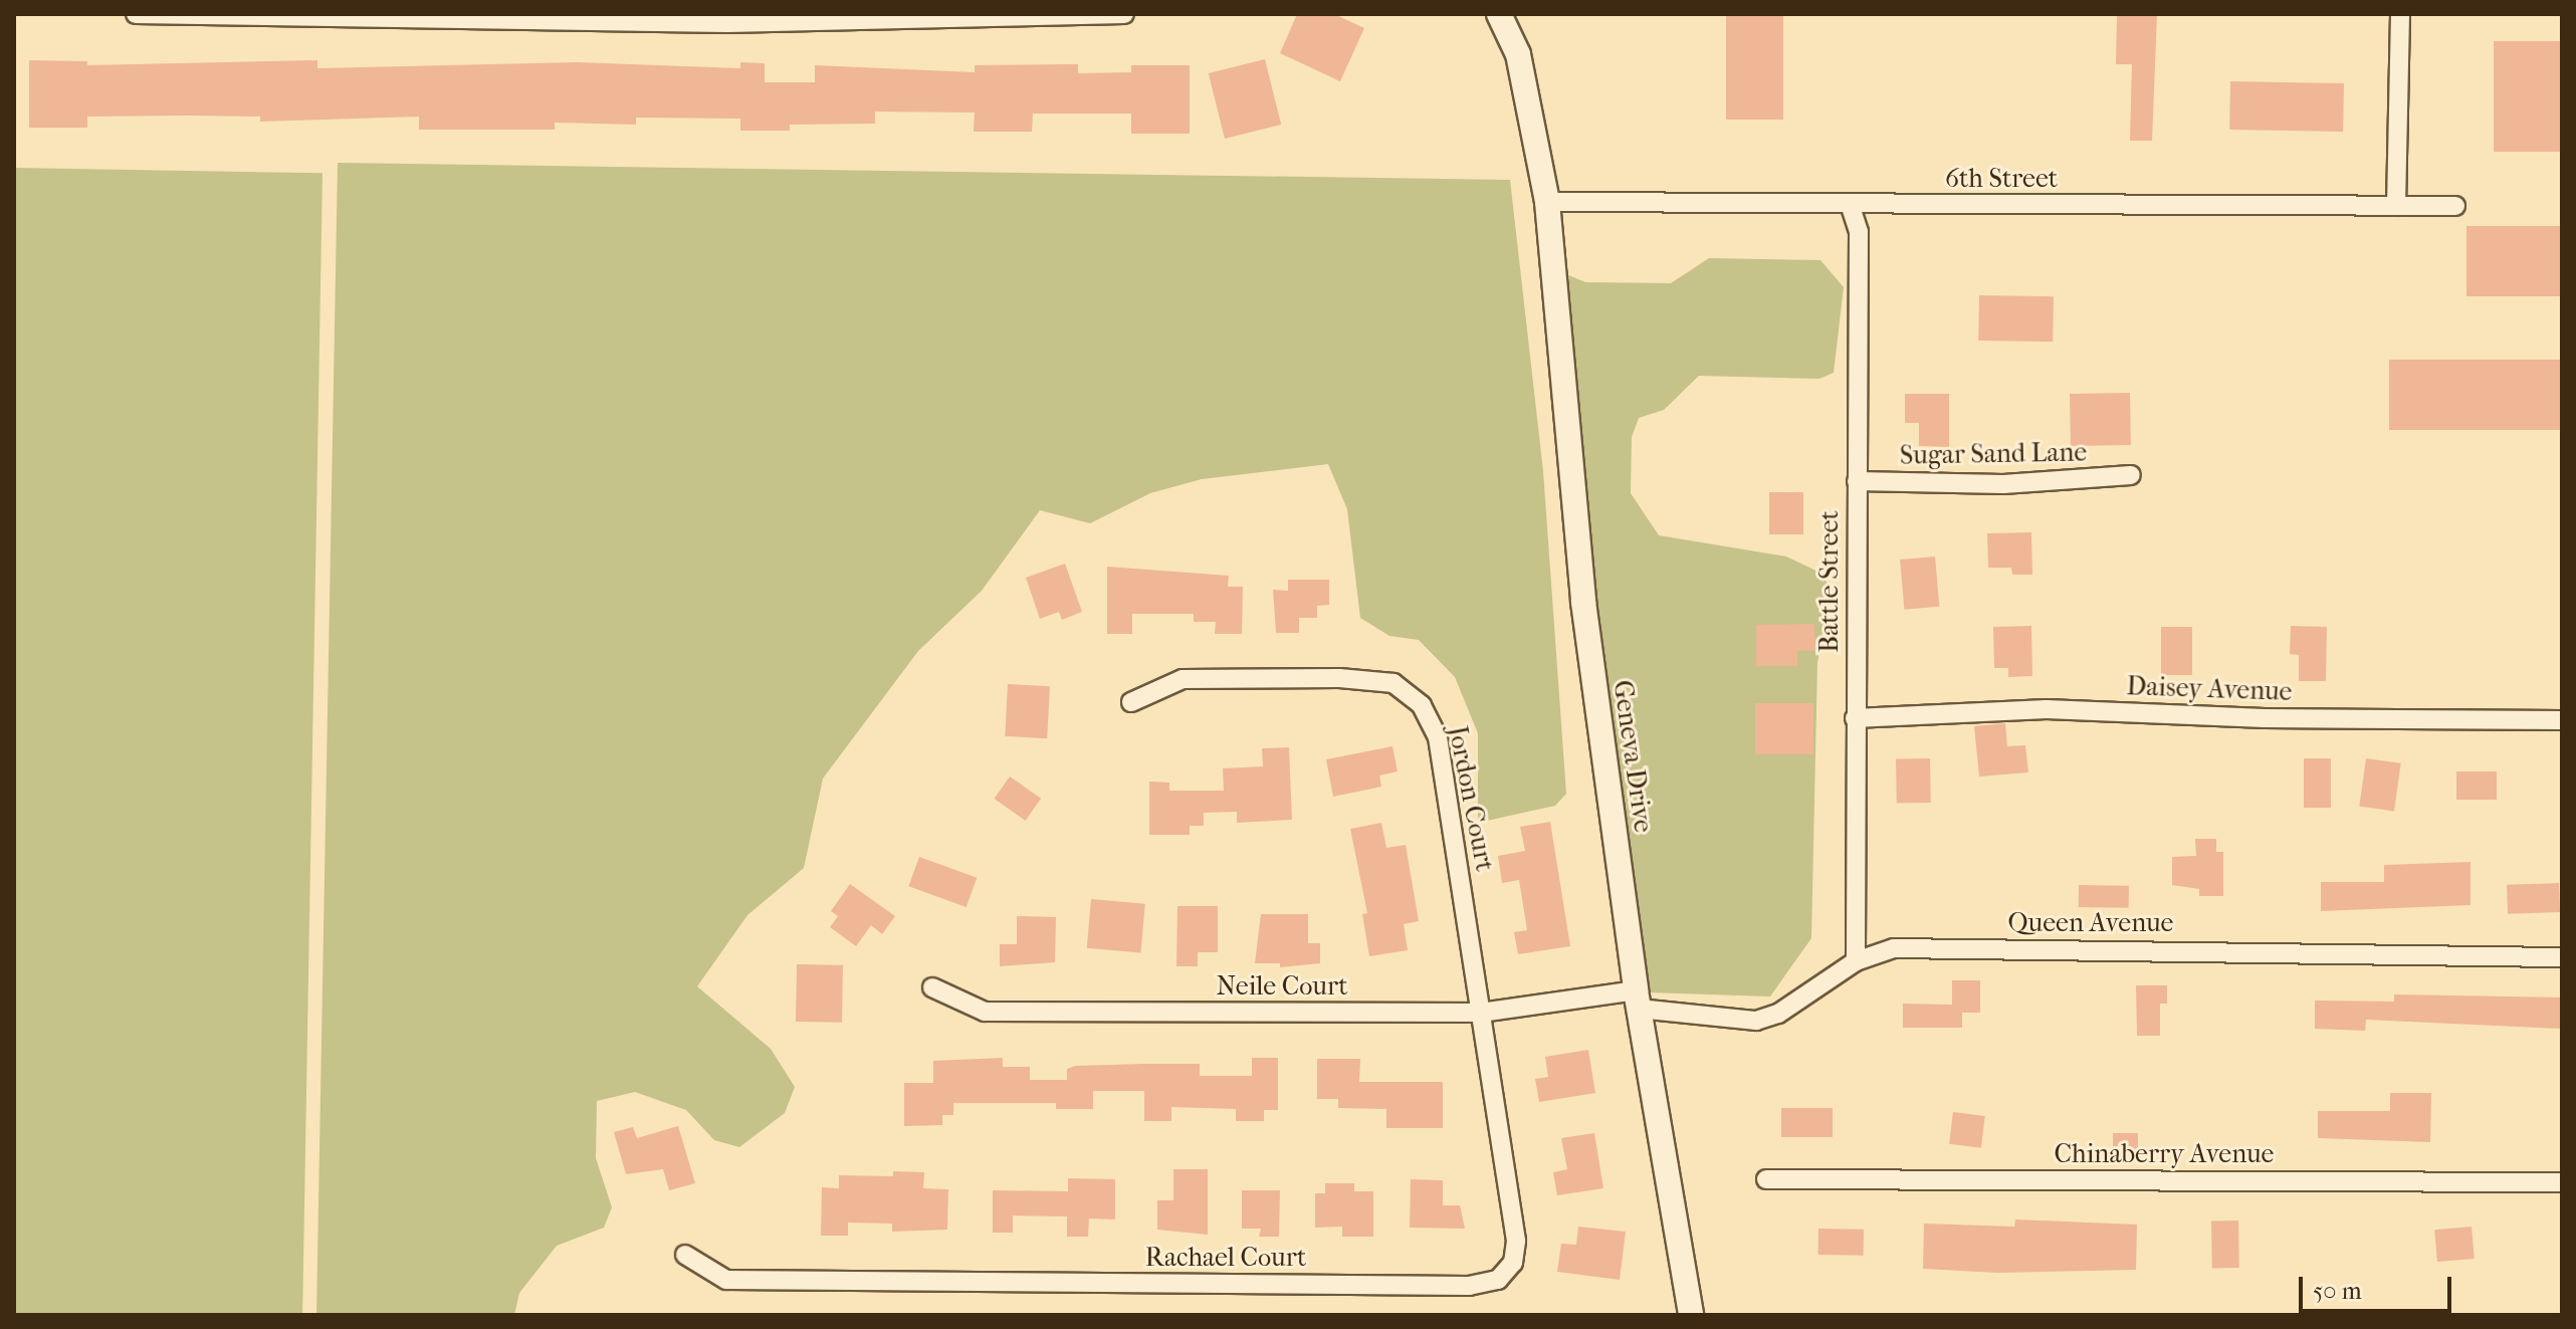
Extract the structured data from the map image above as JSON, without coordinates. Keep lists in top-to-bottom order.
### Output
{
  "streets": {
    "main road": ["Geneva Drive"],
    "street": [
      "6th Street",
      "Sugar Sand Lane",
      "Battle Street",
      "Daisey Avenue",
      "Jordon Court",
      "Queen Avenue",
      "Neile Court",
      "Chinaberry Avenue",
      "Rachael Court"
    ]
  },
  "crossings": [
    ["6th Street", "Battle Street"],
    ["6th Street", "Geneva Drive"],
    ["Sugar Sand Lane", "Battle Street"],
    ["Battle Street", "Daisey Avenue"],
    ["Battle Street", "Queen Avenue"],
    ["Geneva Drive", "Queen Avenue"],
    ["Geneva Drive", "Neile Court"],
    ["Jordon Court", "Neile Court"],
    ["Jordon Court", "Rachael Court"],
    ["Queen Avenue", "Neile Court"],
    ["Neile Court", "Rachael Court"]
  ],
  "scale_bar": "50 m"
}
